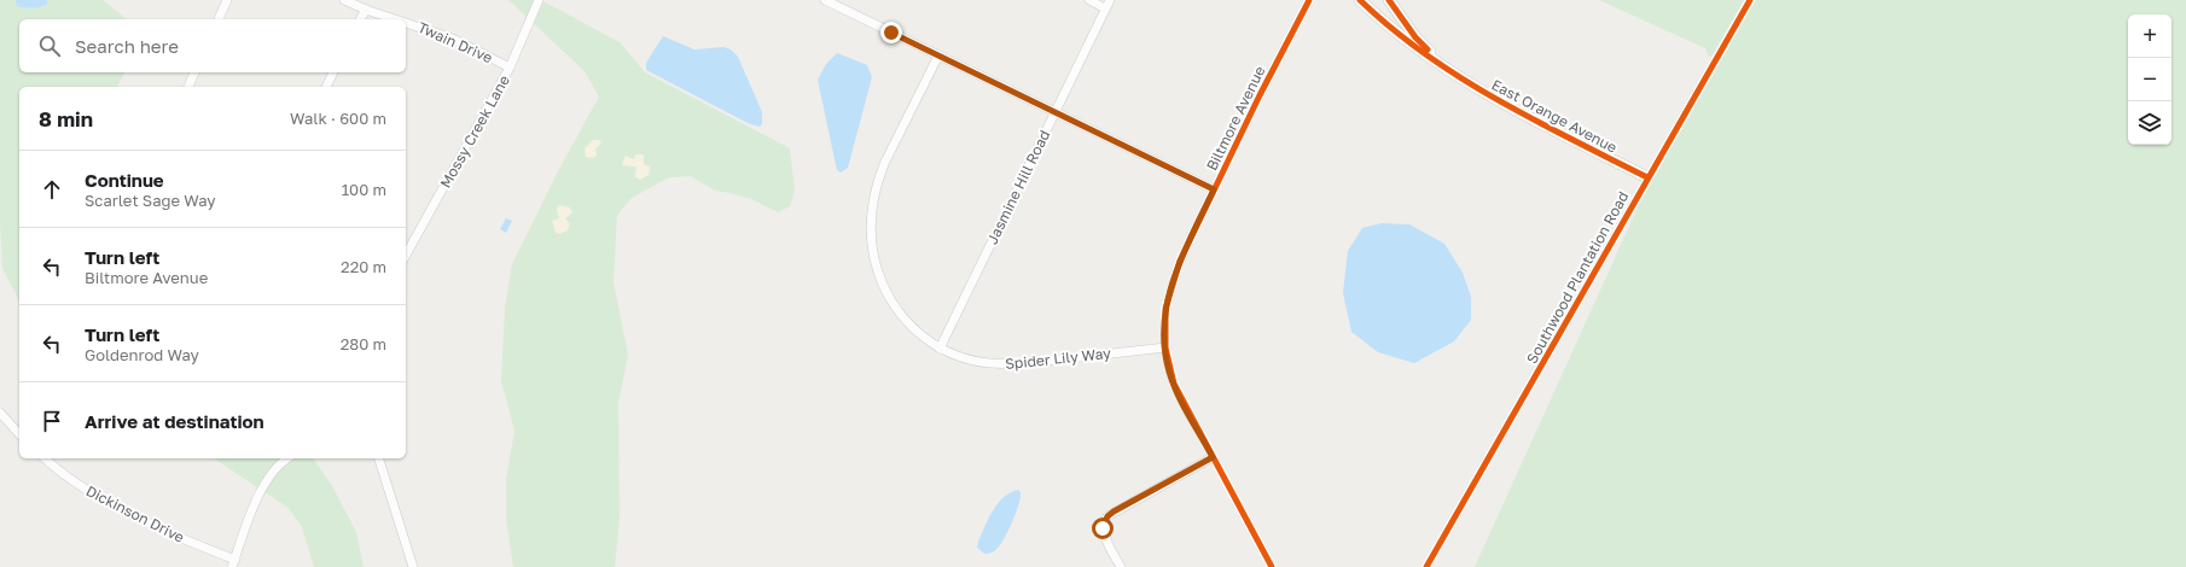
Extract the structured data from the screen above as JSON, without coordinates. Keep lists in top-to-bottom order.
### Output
{
  "streets": {
    "street": [
      "Twain Drive",
      "East Orange Avenue",
      "Biltmore Avenue",
      "Mossy Creek Lane",
      "Jasmine Hill Road",
      "Southwood Plantation Road",
      "Spider Lily Way",
      "Dickinson Drive"
    ]
  },
  "crossings": [
    ["Twain Drive", "Mossy Creek Lane"],
    ["East Orange Avenue", "Southwood Plantation Road"],
    ["Biltmore Avenue", "Spider Lily Way"],
    ["Jasmine Hill Road", "Spider Lily Way"]
  ],
  "page": {
    "map_buttons": ["+", "−"],
    "search": "Search here",
    "heading": ["8 min", "Walk · 600 m"],
    "list": [
      ["Continue", "Scarlet Sage Way", "100 m"],
      ["Turn left", "Biltmore Avenue", "220 m"],
      ["Turn left", "Goldenrod Way", "280 m"],
      "Arrive at destination"
    ]
  }
}
